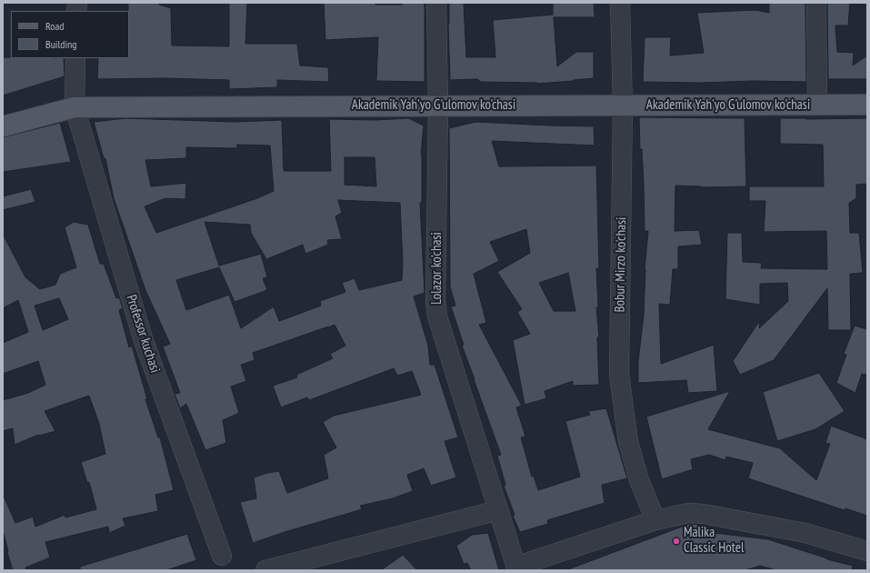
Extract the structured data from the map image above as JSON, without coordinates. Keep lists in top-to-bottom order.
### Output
{
  "streets": {
    "main road": ["Akademik Yah'yo G'ulomov ko'chasi"],
    "street": ["Bobur Mirzo ko'chasi", "Lolazor ko'chasi", "Professor kuchasi"]
  },
  "crossings": [
    ["Akademik Yah'yo G'ulomov ko'chasi", "Bobur Mirzo ko'chasi"],
    ["Akademik Yah'yo G'ulomov ko'chasi", "Lolazor ko'chasi"],
    ["Akademik Yah'yo G'ulomov ko'chasi", "Professor kuchasi"]
  ],
  "places": ["Malika Classic Hotel"],
  "legend": ["Road", "Building"]
}
